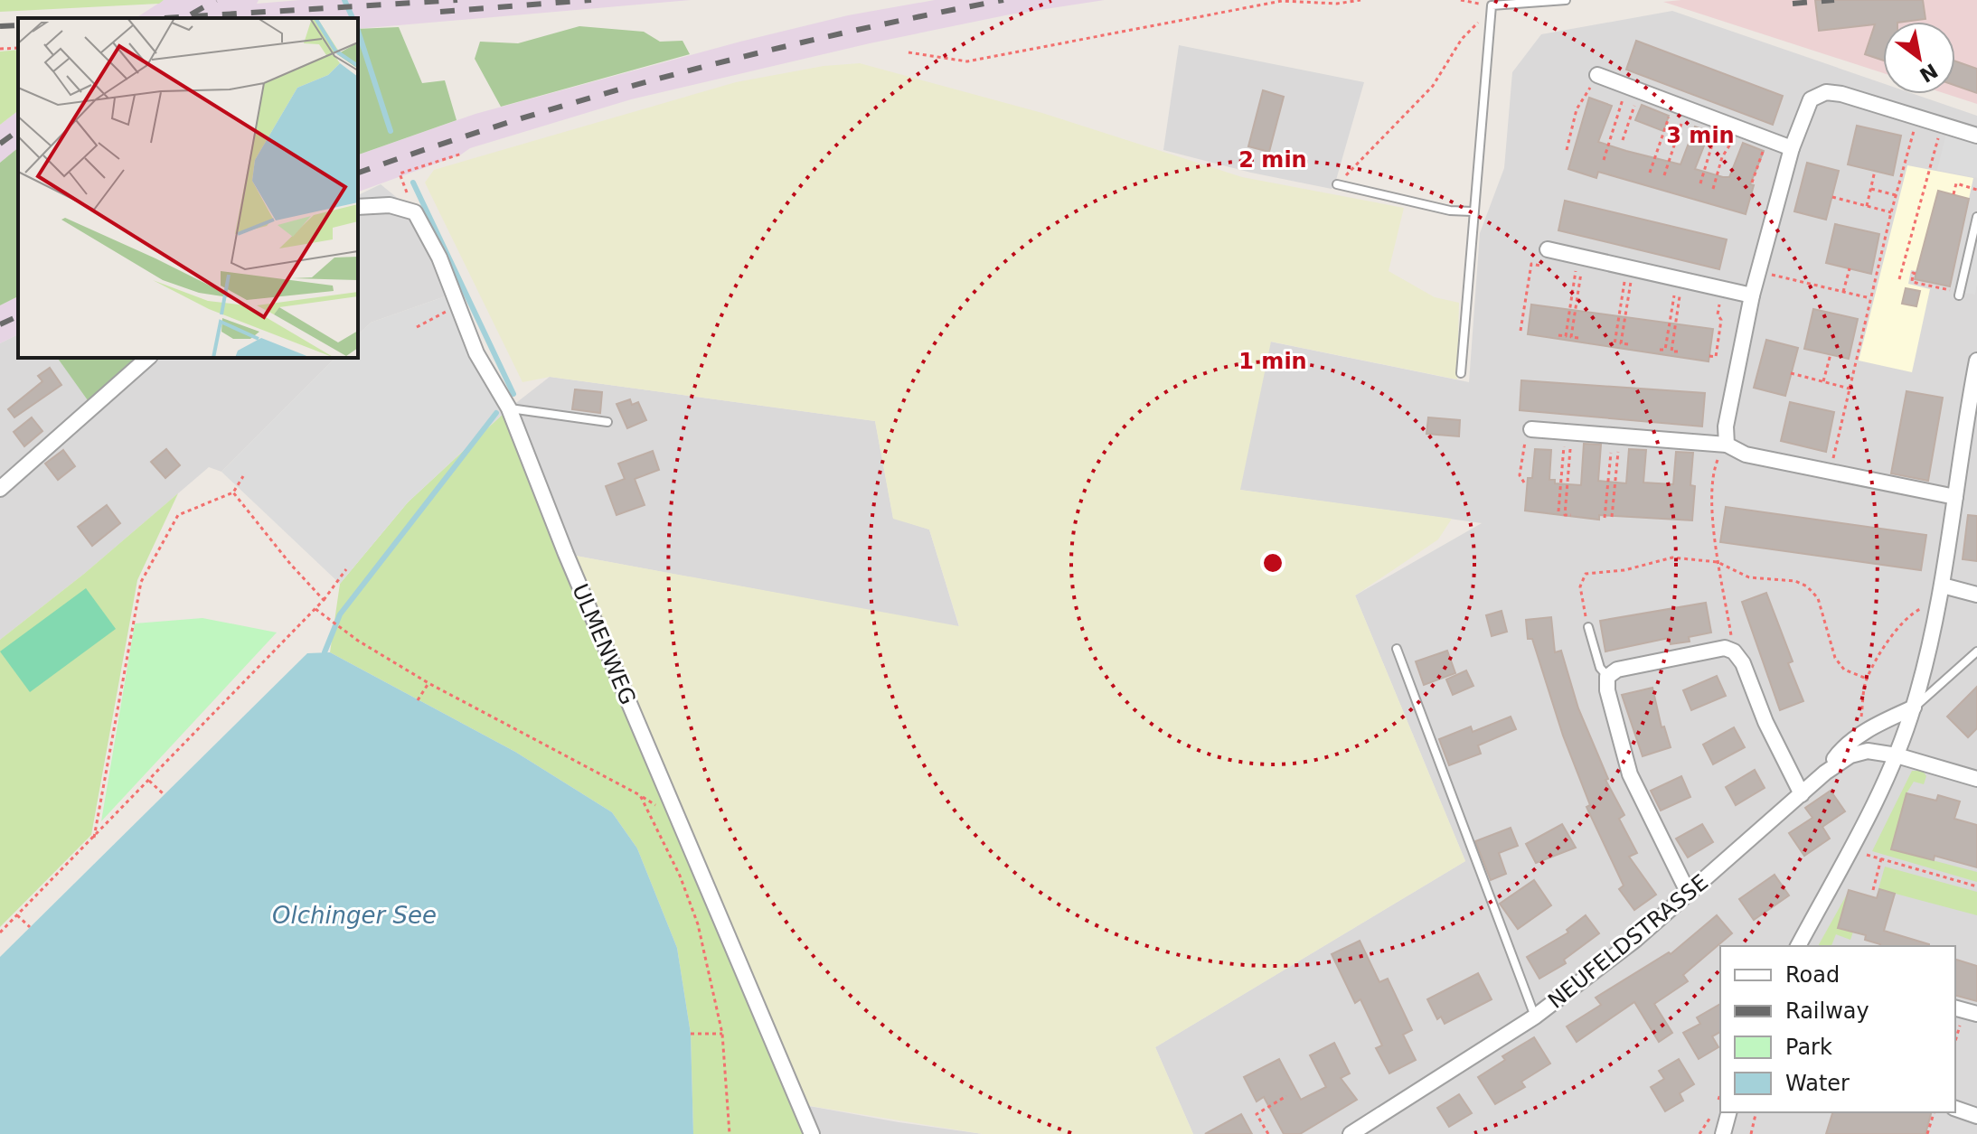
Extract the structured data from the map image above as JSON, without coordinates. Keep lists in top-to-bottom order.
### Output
{
  "streets": {
    "street": ["ULMENWEG", "NEUFELDSTRASSE"]
  },
  "water": ["Olchinger See"],
  "legend": [
    "Road",
    "Railway",
    "Park",
    "Water"
  ],
  "north": "bottom right",
  "rings": ["3 min", "2 min", "1 min"]
}
